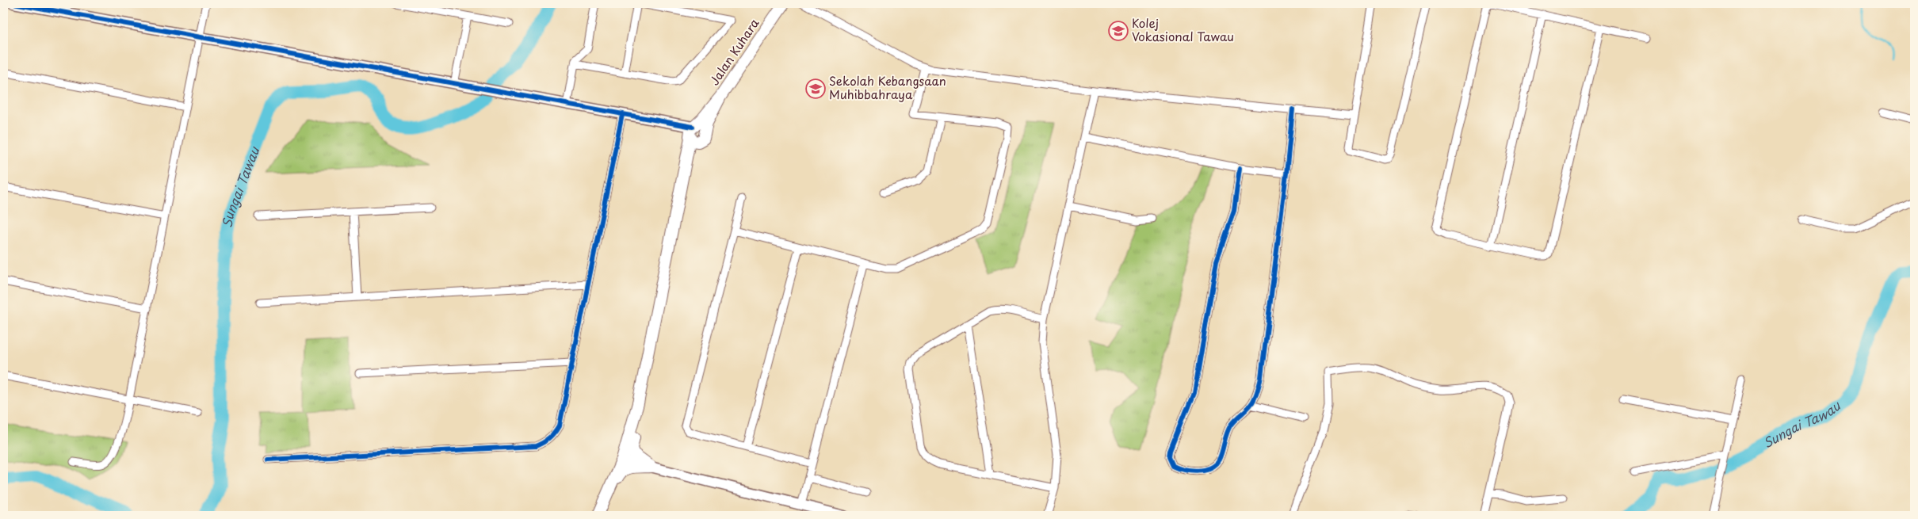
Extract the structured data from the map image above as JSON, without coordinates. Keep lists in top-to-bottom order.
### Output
{
  "streets": {
    "main road": ["Jalan Kuhara"]
  },
  "water": ["Sungai Tawau"],
  "places": {
    "school or university": ["Kolej Vokasional Tawau", "Sekolah Kebangsaan Muhibbahraya"]
  }
}
